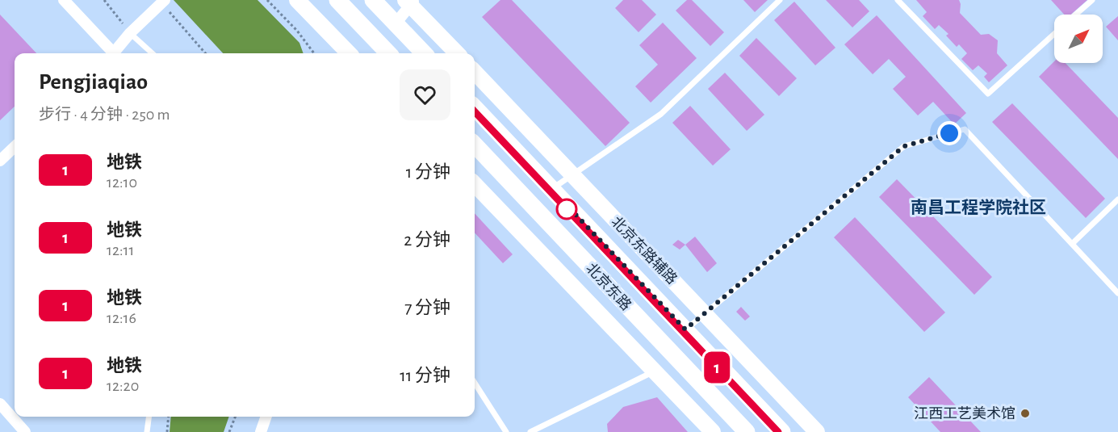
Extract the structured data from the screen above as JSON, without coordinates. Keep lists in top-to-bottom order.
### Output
{
  "streets": {
    "main road": ["北京东路辅路", "北京东路"]
  },
  "districts": ["南昌工程学院社区"],
  "places": ["江西工艺美术馆"],
  "lines": ["metro line 1"],
  "north": "top right",
  "page": {
    "on_map": "1",
    "heading": ["Pengjiaqiao", "步行 · 4 分钟 · 250 m"],
    "list": [
      {
        "mark": "1",
        "name": "地铁",
        "note": "12:10",
        "value": "1 分钟"
      },
      {
        "mark": "1",
        "name": "地铁",
        "note": "12:11",
        "value": "2 分钟"
      },
      {
        "mark": "1",
        "name": "地铁",
        "note": "12:16",
        "value": "7 分钟"
      },
      {
        "mark": "1",
        "name": "地铁",
        "note": "12:20",
        "value": "11 分钟"
      }
    ]
  }
}
